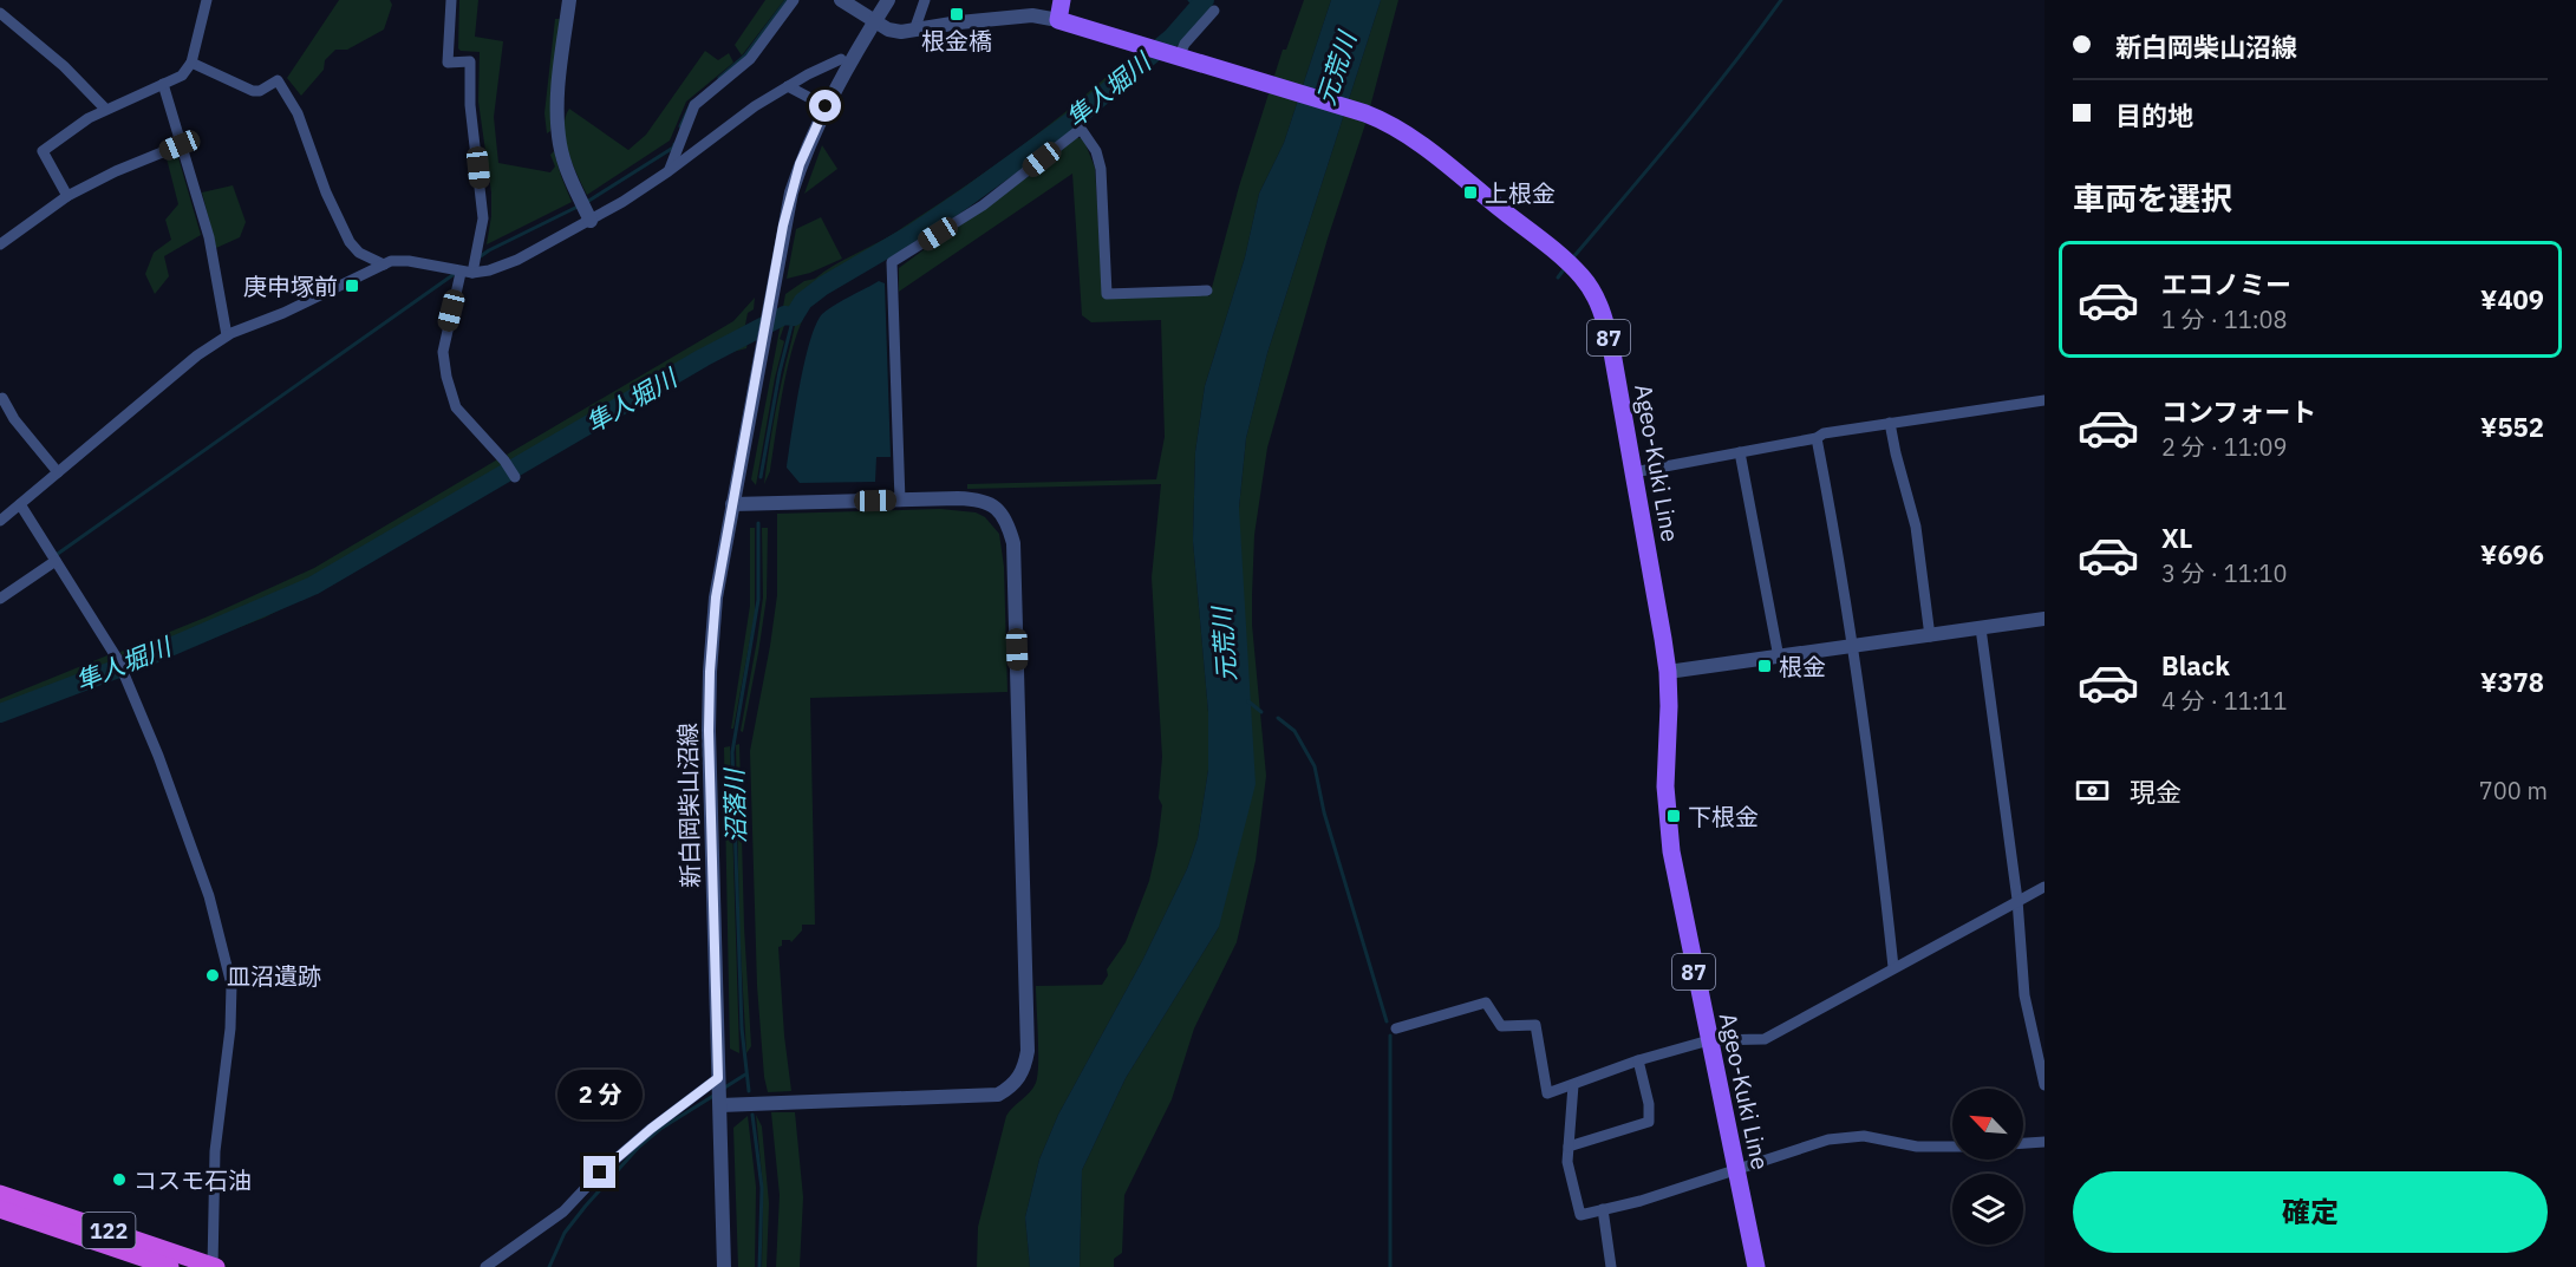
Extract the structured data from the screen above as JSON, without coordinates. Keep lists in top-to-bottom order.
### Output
{
  "streets": {
    "highway": ["122"],
    "main road": ["87", "Ageo-Kuki Line"],
    "street": ["新白岡柴山沼線"]
  },
  "water": ["元荒川", "隼人堀川", "沼落川"],
  "places": {
    "transit": [
      "根金橋",
      "上根金",
      "庚申塚前",
      "根金",
      "下根金"
    ],
    "other": ["皿沼遺跡", "コスモ石油"]
  },
  "north": "top left",
  "page": {
    "banner": ["新白岡柴山沼線", "目的地"],
    "heading": "車両を選択",
    "list": [
      {
        "name": "エコノミー",
        "note": "1 分 · 11:08",
        "value": "¥409"
      },
      {
        "name": "コンフォート",
        "note": "2 分 · 11:09",
        "value": "¥552"
      },
      {
        "name": "XL",
        "note": "3 分 · 11:10",
        "value": "¥696"
      },
      {
        "name": "Black",
        "note": "4 分 · 11:11",
        "value": "¥378"
      }
    ],
    "pay": ["現金", "700 m"],
    "bubble": "2 分",
    "buttons": "確定"
  }
}
